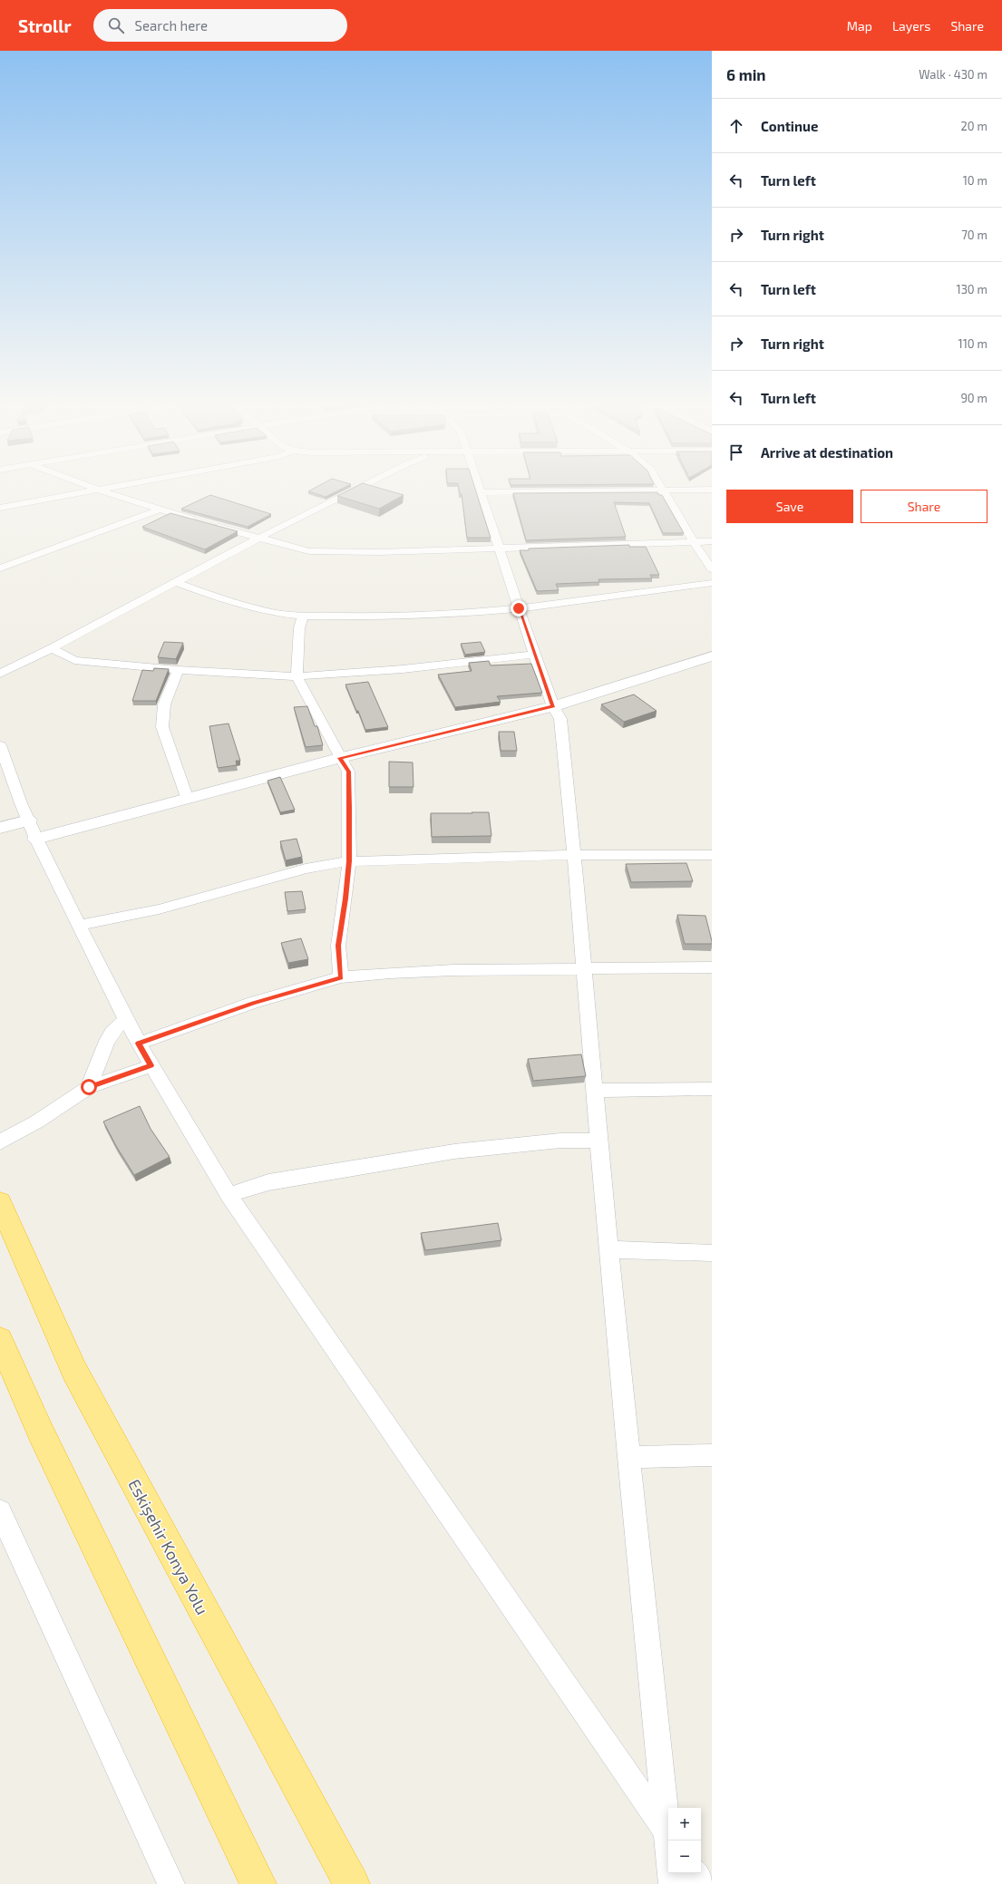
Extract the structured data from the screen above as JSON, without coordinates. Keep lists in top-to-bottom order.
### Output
{
  "streets": {
    "highway": ["Eskişehir Konya Yolu"]
  },
  "page": {
    "header": "Strollr",
    "search": "Search here",
    "nav": ["Map", "Layers", "Share"],
    "heading": ["6 min", "Walk · 430 m"],
    "list": [
      ["Continue", "20 m"],
      ["Turn left", "10 m"],
      ["Turn right", "70 m"],
      ["Turn left", "130 m"],
      ["Turn right", "110 m"],
      ["Turn left", "90 m"],
      "Arrive at destination"
    ],
    "buttons": ["Save", "Share"],
    "map_buttons": ["+", "−"]
  }
}
